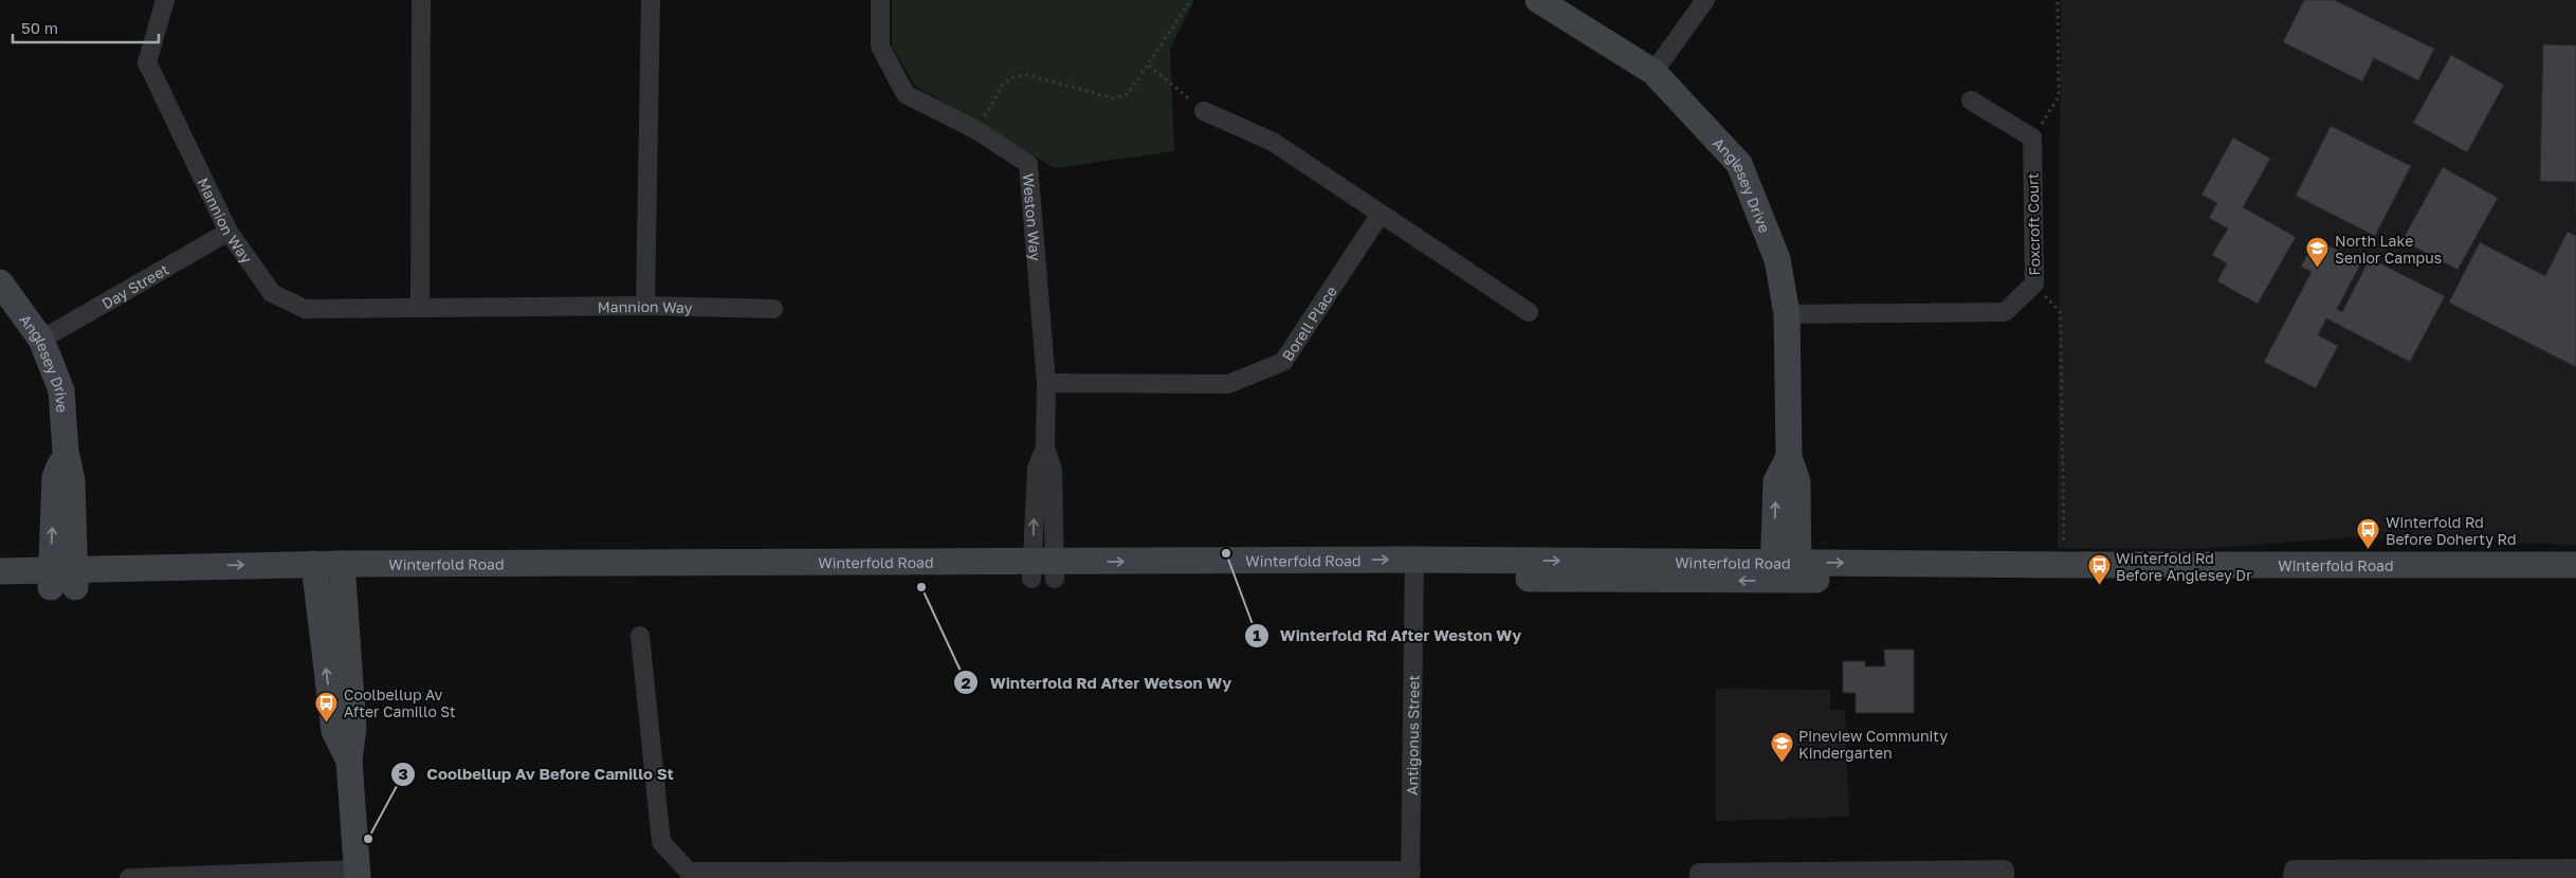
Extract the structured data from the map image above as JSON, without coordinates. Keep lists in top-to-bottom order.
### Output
{
  "streets": {
    "main road": ["Anglesey Drive", "Winterfold Road"],
    "street": [
      "Weston Way",
      "Mannion Way",
      "Foxcroft Court",
      "Day Street",
      "Borell Place",
      "Antigonus Street"
    ]
  },
  "crossings": [
    ["Anglesey Drive", "Foxcroft Court"],
    ["Anglesey Drive", "Day Street"],
    ["Anglesey Drive", "Winterfold Road"],
    ["Weston Way", "Borell Place"],
    ["Weston Way", "Winterfold Road"],
    ["Mannion Way", "Day Street"],
    ["Winterfold Road", "Antigonus Street"]
  ],
  "places": {
    "school or university": ["North Lake Senior Campus", "Pineview Community Kindergarten"],
    "bus stop": ["Winterfold Rd Before Doherty Rd", "Winterfold Rd Before Anglesey Dr", "Coolbellup Av After Camillo St"],
    "other": ["Winterfold Rd After Weston Wy", "Winterfold Rd After Wetson Wy", "Coolbellup Av Before Camillo St"]
  },
  "scale_bar": "50 m"
}
